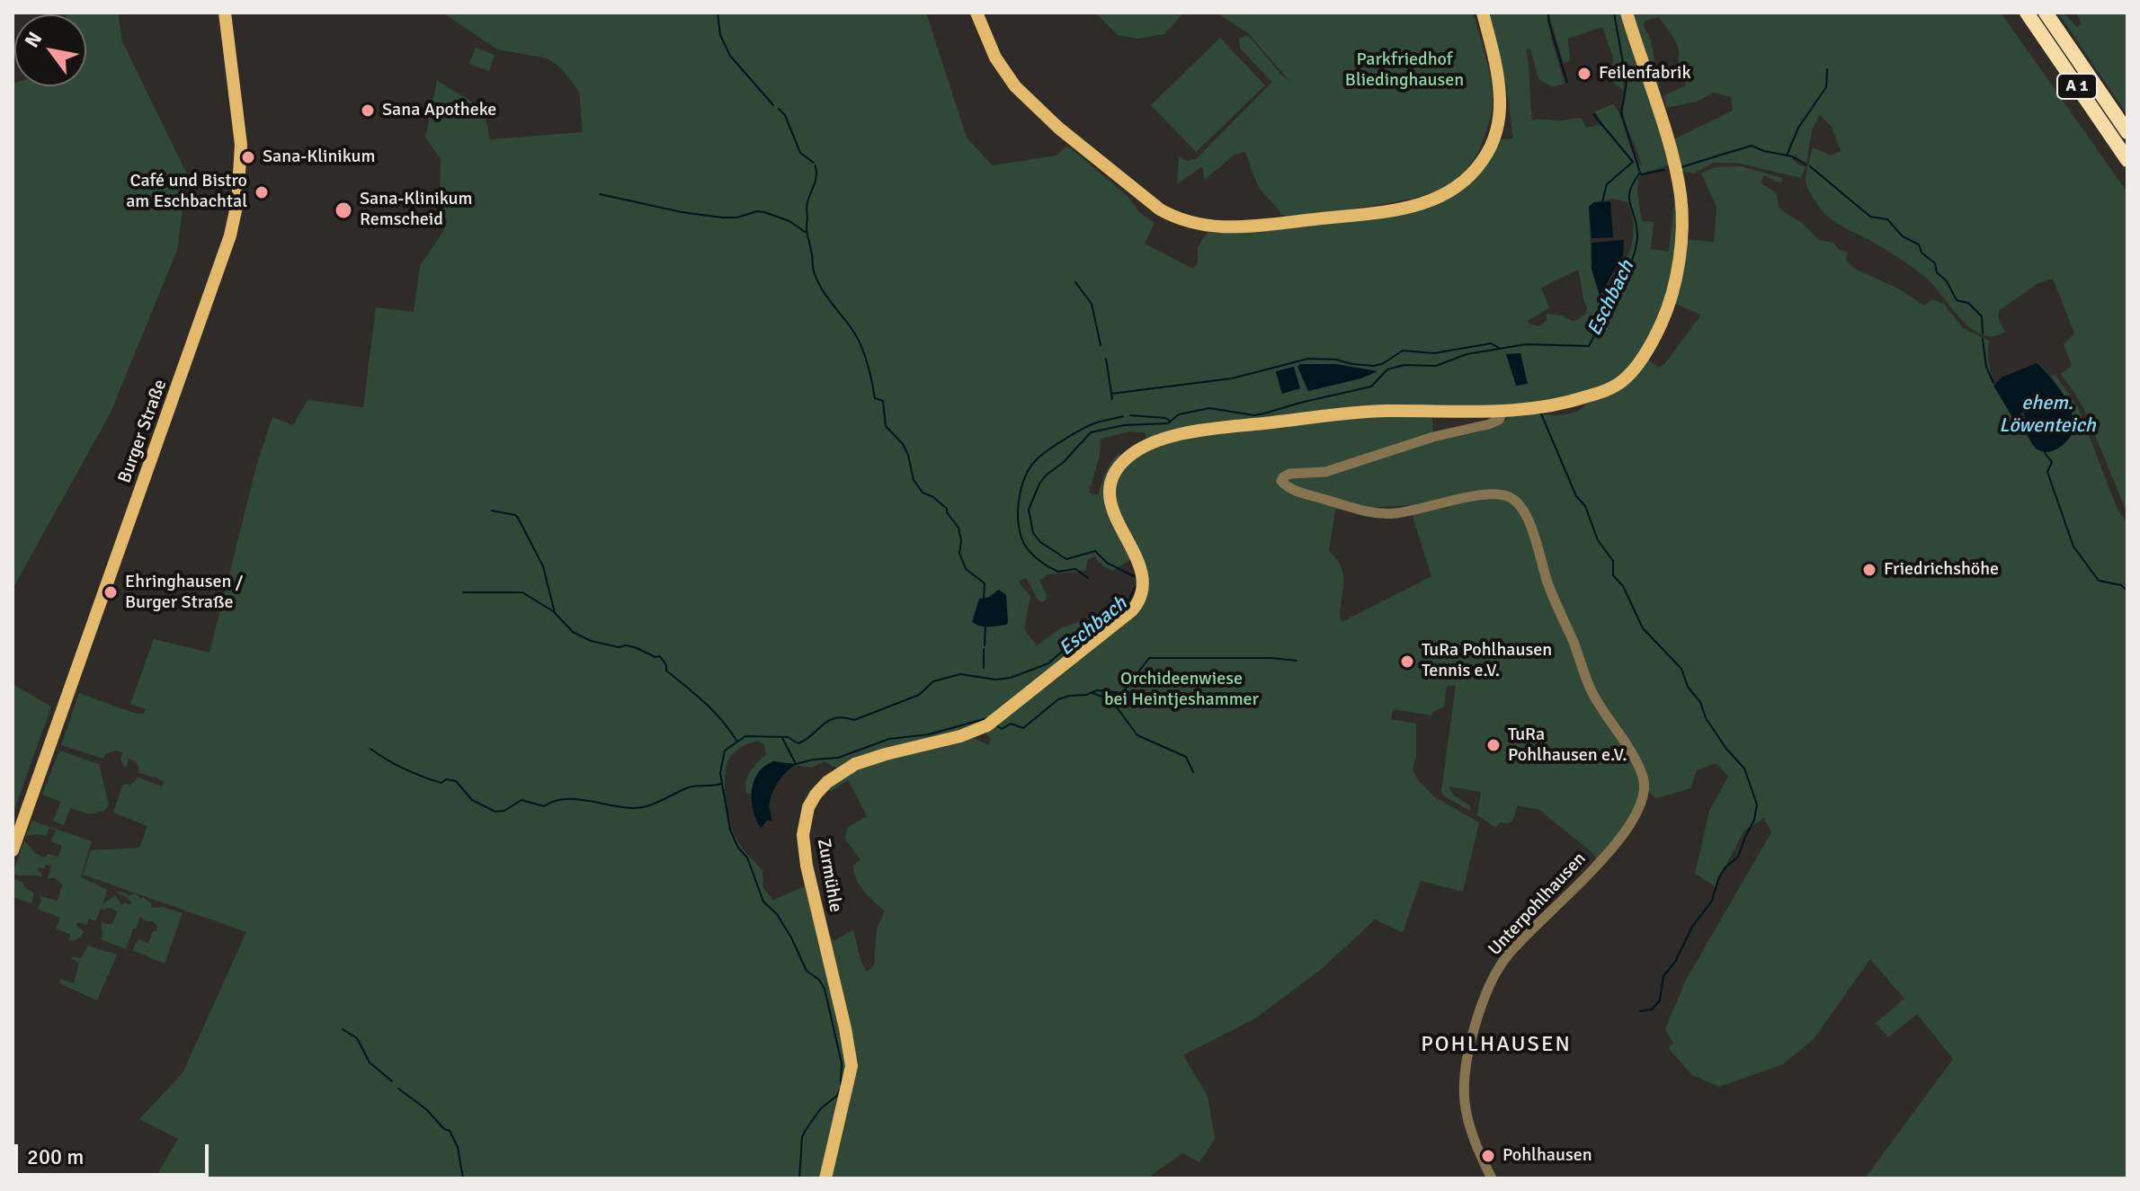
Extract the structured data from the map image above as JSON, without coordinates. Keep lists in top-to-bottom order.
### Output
{
  "streets": {
    "highway": ["A 1"],
    "main road": ["Burger Straße", "Zurmühle"],
    "street": ["Unterpohlhausen"]
  },
  "crossings": [
    ["Zurmühle", "Unterpohlhausen"]
  ],
  "districts": ["POHLHAUSEN"],
  "water": ["Eschbach", "ehem. Löwenteich"],
  "parks": ["Parkfriedhof Bliedinghausen", "Orchideenwiese bei Heintjeshammer"],
  "places": [
    "Feilenfabrik",
    "Sana Apotheke",
    "Sana-Klinikum",
    "Café und Bistro am Eschbachtal",
    "Sana-Klinikum Remscheid",
    "Friedrichshöhe",
    "Ehringhausen / Burger Straße",
    "TuRa Pohlhausen Tennis e.V.",
    "TuRa Pohlhausen e.V.",
    "Pohlhausen"
  ],
  "scale_bar": "200 m",
  "north": "top left"
}
